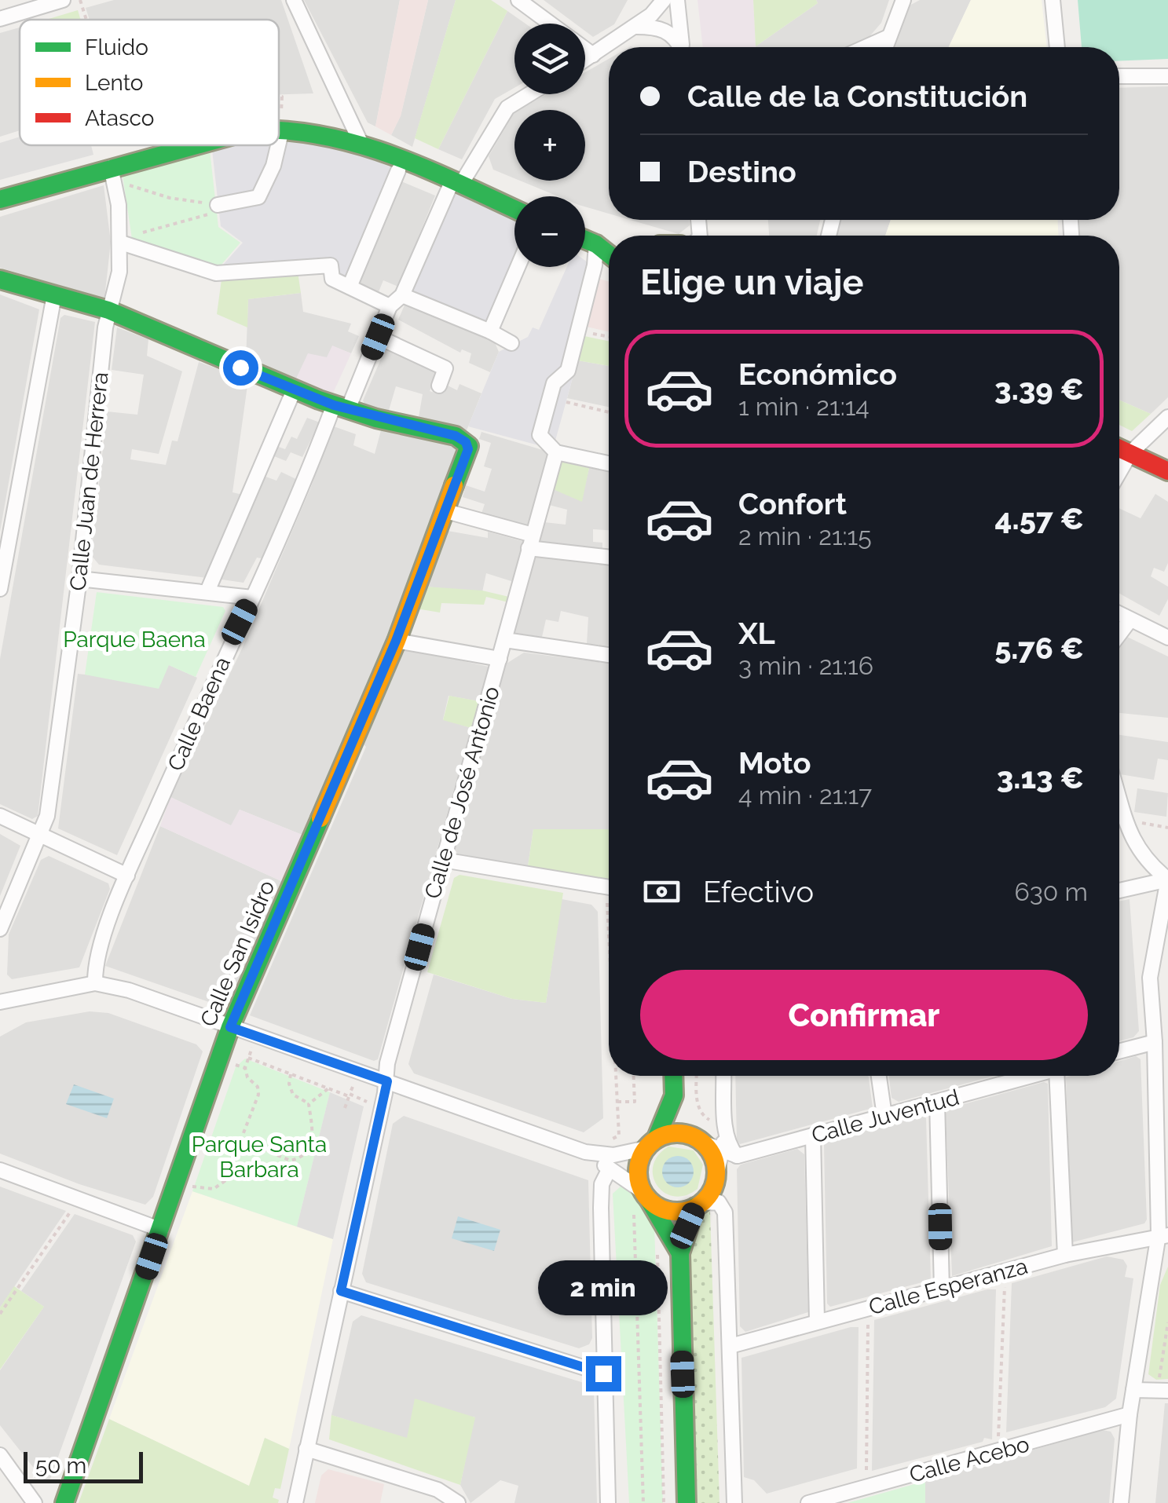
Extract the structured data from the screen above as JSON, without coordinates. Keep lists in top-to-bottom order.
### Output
{
  "streets": {
    "street": [
      "Calle Juan de Herrera",
      "Calle Baena",
      "Calle de José Antonio",
      "Calle San Isidro",
      "Calle Juventud",
      "Calle Esperanza",
      "Calle Acebo"
    ]
  },
  "crossings": [
    ["Calle Baena", "Calle San Isidro"]
  ],
  "parks": ["Parque Baena", "Parque Santa Barbara"],
  "legend": ["Fluido", "Lento", "Atasco"],
  "scale_bar": "50 m",
  "page": {
    "map_buttons": ["+", "−"],
    "banner": ["Calle de la Constitución", "Destino"],
    "heading": "Elige un viaje",
    "list": [
      {
        "name": "Económico",
        "note": "1 min · 21:14",
        "value": "3.39 €"
      },
      {
        "name": "Confort",
        "note": "2 min · 21:15",
        "value": "4.57 €"
      },
      {
        "name": "XL",
        "note": "3 min · 21:16",
        "value": "5.76 €"
      },
      {
        "name": "Moto",
        "note": "4 min · 21:17",
        "value": "3.13 €"
      }
    ],
    "pay": ["Efectivo", "630 m"],
    "buttons": "Confirmar",
    "bubble": "2 min",
    "scale": "50 m"
  }
}
